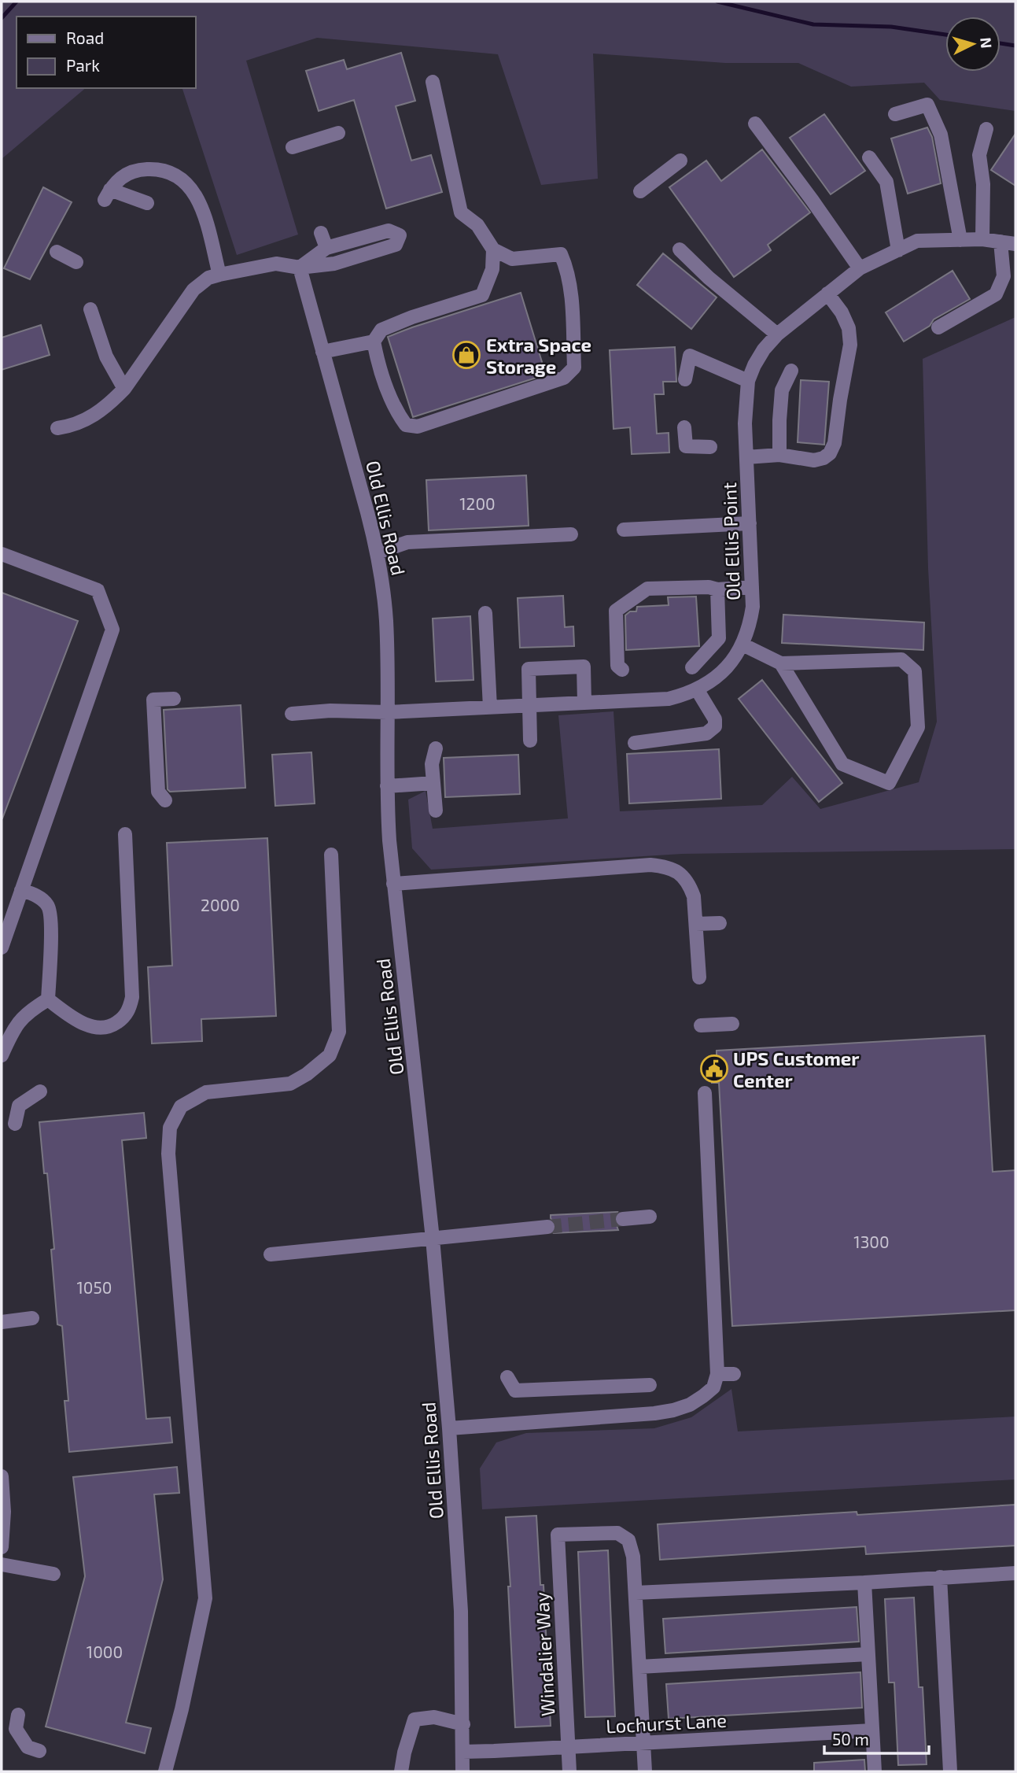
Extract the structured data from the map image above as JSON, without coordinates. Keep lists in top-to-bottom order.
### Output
{
  "streets": {
    "street": [
      "Old Ellis Road",
      "Old Ellis Point",
      "Windalier Way",
      "Lochurst Lane"
    ]
  },
  "crossings": [
    ["Old Ellis Road", "Old Ellis Point"],
    ["Old Ellis Road", "Lochurst Lane"],
    ["Windalier Way", "Lochurst Lane"]
  ],
  "places": {
    "shop": ["Extra Space Storage"],
    "public building": ["UPS Customer Center"]
  },
  "house_numbers": [
    "1200",
    "2000",
    "1300",
    "1050",
    "1000"
  ],
  "legend": ["Road", "Park"],
  "scale_bar": "50 m",
  "north": "right"
}
